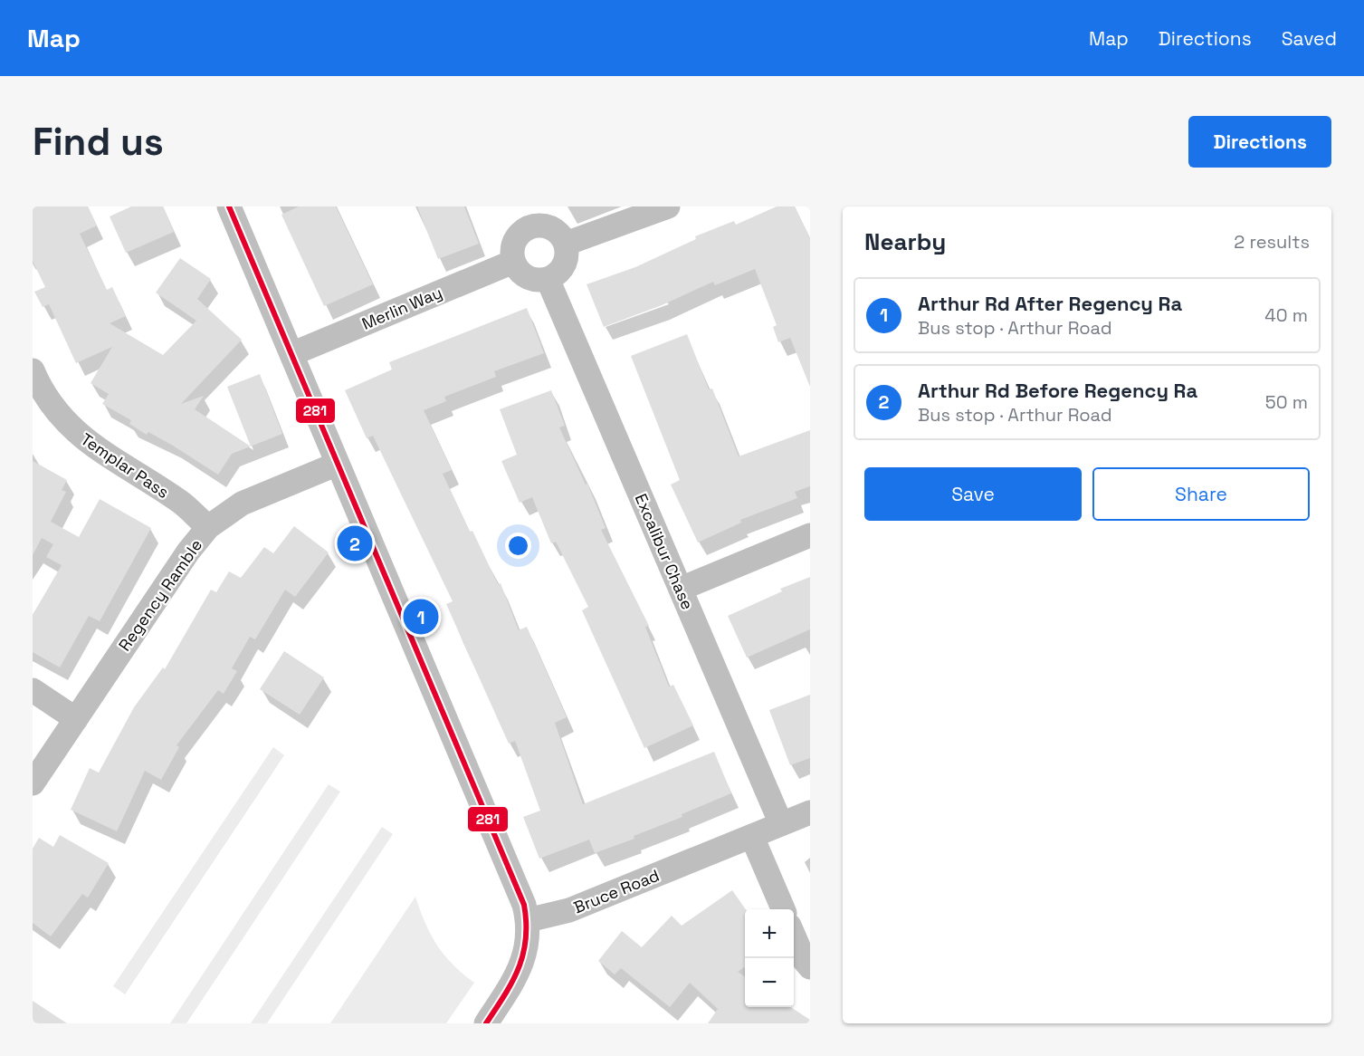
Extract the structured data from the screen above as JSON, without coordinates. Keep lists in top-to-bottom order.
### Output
{
  "streets": {
    "street": [
      "Merlin Way",
      "Templar Pass",
      "Excalibur Chase",
      "Regency Ramble",
      "Bruce Road"
    ]
  },
  "crossings": [
    ["Merlin Way", "Excalibur Chase"],
    ["Templar Pass", "Regency Ramble"],
    ["Excalibur Chase", "Bruce Road"]
  ],
  "lines": ["transit line 281"],
  "page": {
    "header": "Map",
    "nav": ["Map", "Directions", "Saved"],
    "buttons": [
      "Directions",
      ["Save", "Share"]
    ],
    "title": "Find us",
    "heading": ["Nearby", "2 results"],
    "list": [
      {
        "mark": "1",
        "name": "Arthur Rd After Regency Ra",
        "note": "Bus stop · Arthur Road",
        "value": "40 m"
      },
      {
        "mark": "2",
        "name": "Arthur Rd Before Regency Ra",
        "note": "Bus stop · Arthur Road",
        "value": "50 m"
      }
    ],
    "pins": ["2", "1"],
    "map_buttons": ["+", "−"]
  }
}
